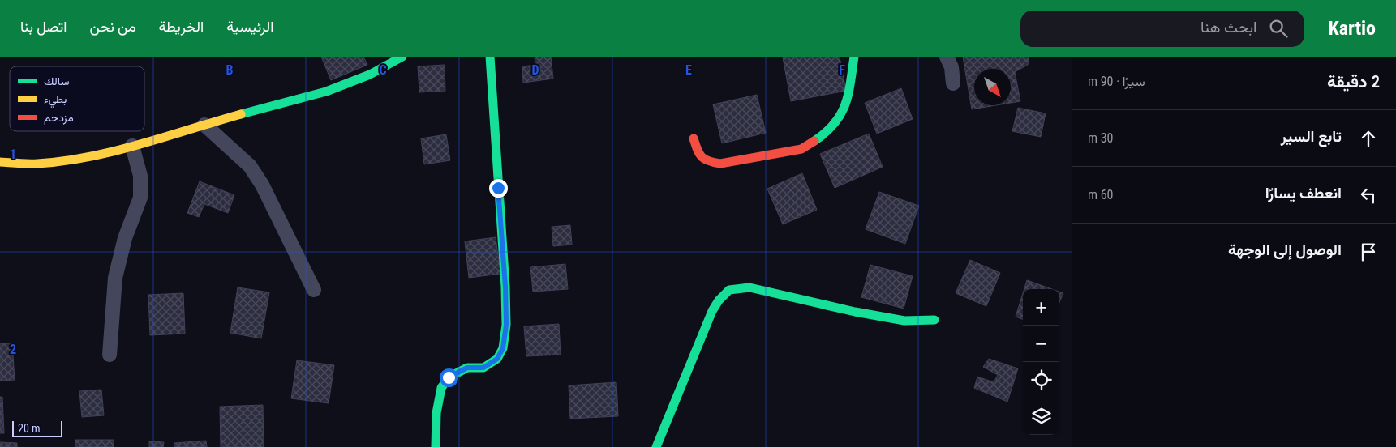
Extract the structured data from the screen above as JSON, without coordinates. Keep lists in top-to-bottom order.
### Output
{
  "legend": ["سالك", "بطيء", "مزدحم"],
  "scale_bar": "20 m",
  "north": "bottom right",
  "page": {
    "header": "Kartio",
    "search": "ابحث هنا",
    "nav": [
      "الرئيسية",
      "الخريطة",
      "من نحن",
      "اتصل بنا"
    ],
    "heading": ["2 دقيقة", "سيرًا · 90 m"],
    "list": [
      ["تابع السير", "30 m"],
      ["انعطف يسارًا", "60 m"],
      "الوصول إلى الوجهة"
    ],
    "map_buttons": ["+", "−"],
    "scale": "20 m"
  },
  "grid": {
    "columns": [
      "B",
      "C",
      "D",
      "E",
      "F"
    ],
    "rows": ["1", "2"]
  }
}
